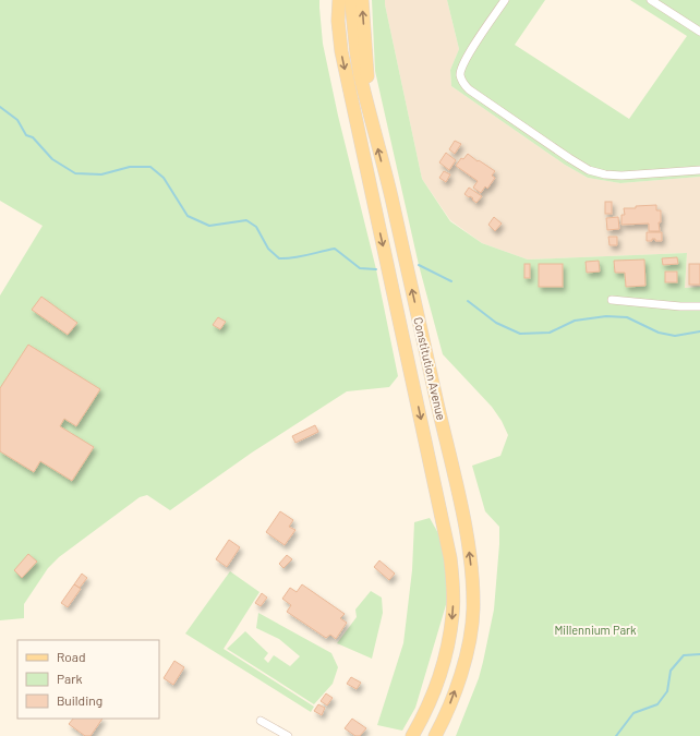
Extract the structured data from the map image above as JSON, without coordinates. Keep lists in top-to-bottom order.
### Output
{
  "streets": {
    "main road": ["Constitution Avenue"]
  },
  "parks": ["Millennium Park"],
  "legend": ["Road", "Park", "Building"]
}
